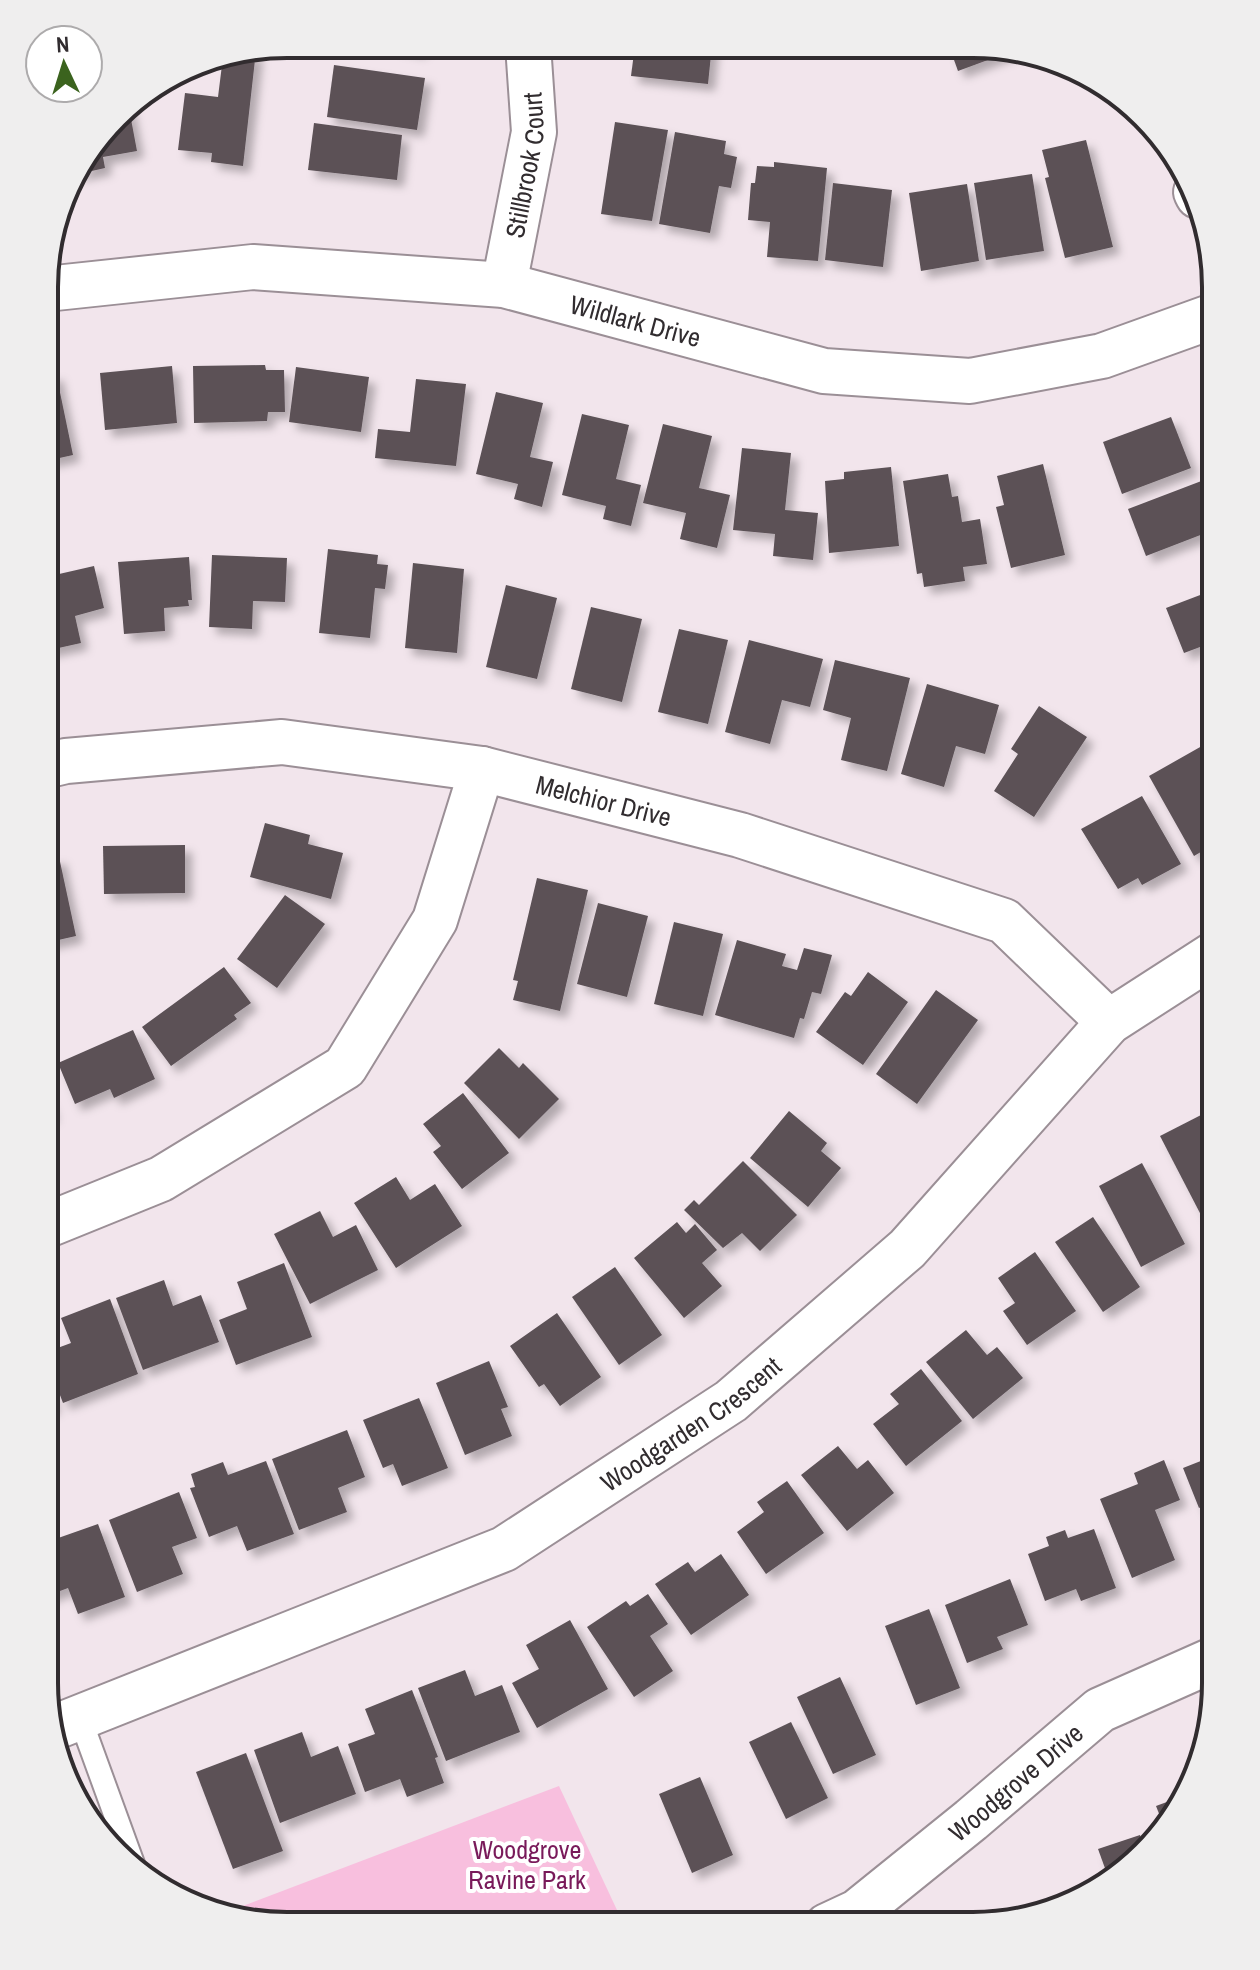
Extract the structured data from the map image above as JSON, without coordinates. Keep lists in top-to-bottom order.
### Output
{
  "streets": {
    "street": [
      "Stillbrook Court",
      "Wildlark Drive",
      "Melchior Drive",
      "Woodgarden Crescent",
      "Woodgrove Drive"
    ]
  },
  "crossings": [
    ["Stillbrook Court", "Wildlark Drive"],
    ["Melchior Drive", "Woodgarden Crescent"]
  ],
  "parks": ["Woodgrove Ravine Park"],
  "north": "top"
}
